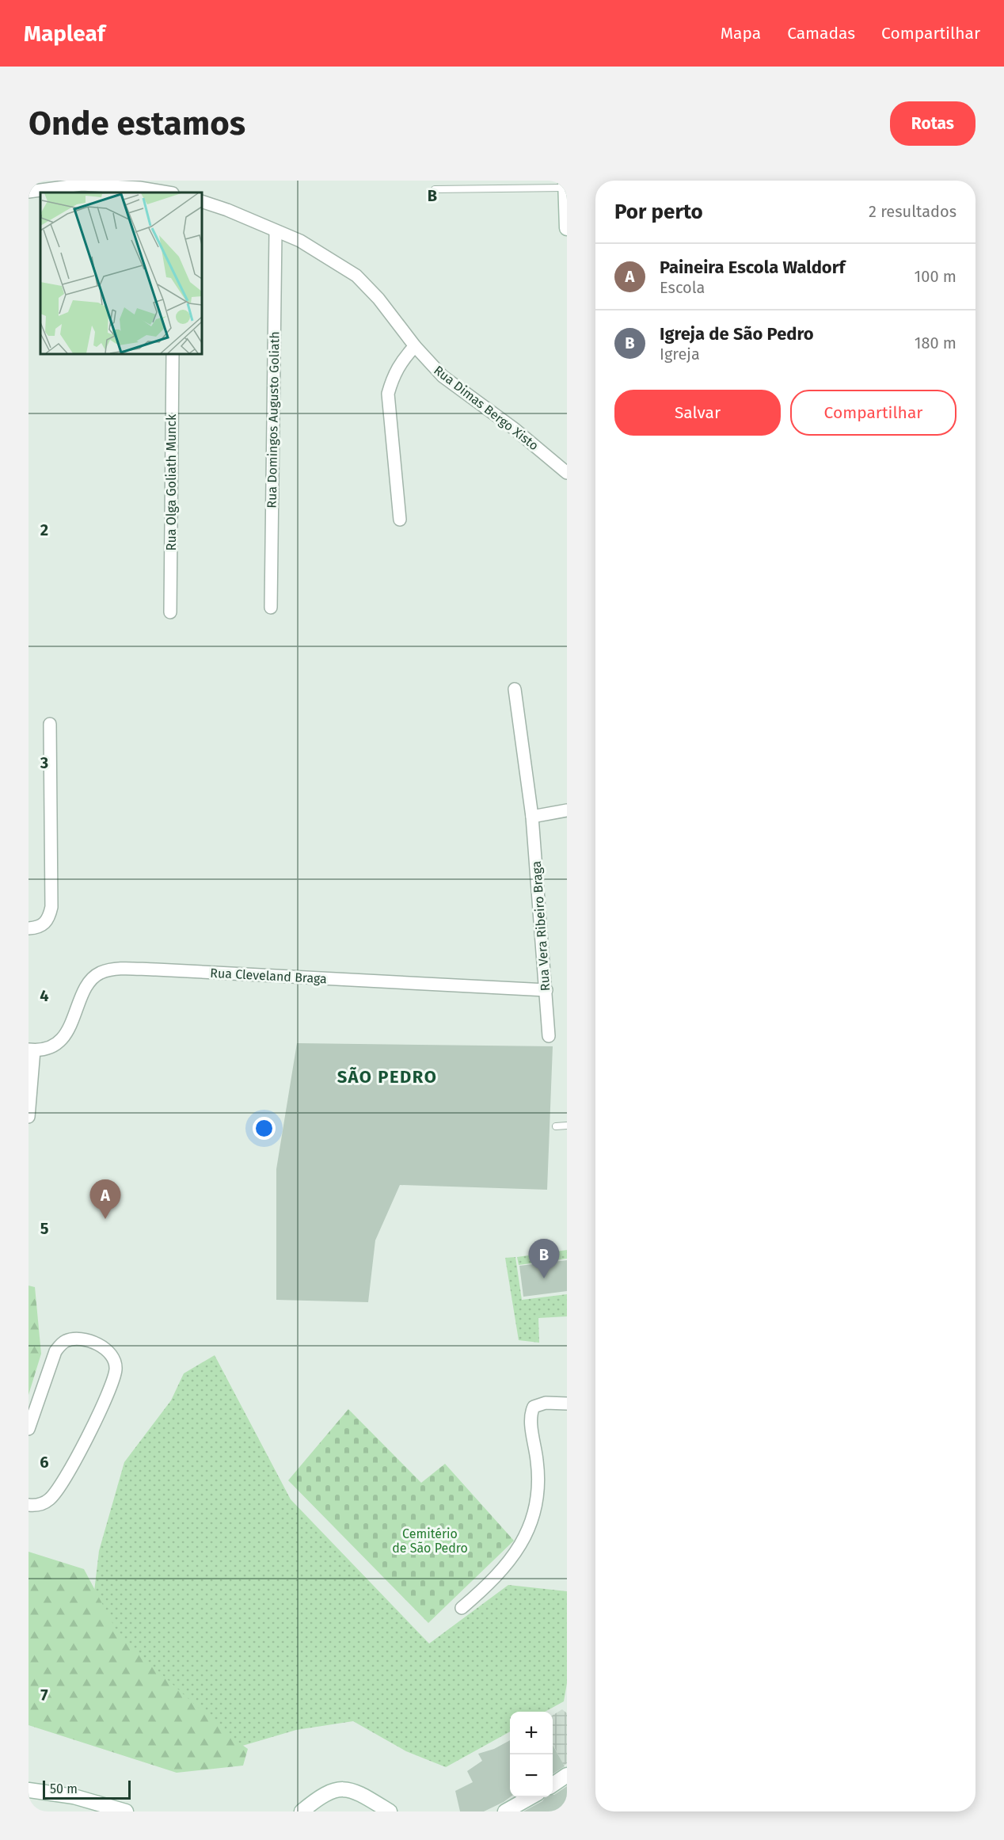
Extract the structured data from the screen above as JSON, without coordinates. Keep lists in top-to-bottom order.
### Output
{
  "streets": {
    "street": [
      "Rua Dimas Bergo Xisto",
      "Rua Domingos Augusto Goliath",
      "Rua Olga Goliath Munck",
      "Rua Vera Ribeiro Braga",
      "Rua Cleveland Braga"
    ]
  },
  "crossings": [
    ["Rua Dimas Bergo Xisto", "Rua Domingos Augusto Goliath"],
    ["Rua Vera Ribeiro Braga", "Rua Cleveland Braga"]
  ],
  "districts": ["SÃO PEDRO"],
  "parks": ["Cemitério de São Pedro"],
  "scale_bar": "50 m",
  "page": {
    "header": "Mapleaf",
    "nav": ["Mapa", "Camadas", "Compartilhar"],
    "buttons": [
      "Rotas",
      ["Salvar", "Compartilhar"]
    ],
    "title": "Onde estamos",
    "heading": ["Por perto", "2 resultados"],
    "list": [
      {
        "mark": "A",
        "name": "Paineira Escola Waldorf",
        "note": "Escola",
        "value": "100 m"
      },
      {
        "mark": "B",
        "name": "Igreja de São Pedro",
        "note": "Igreja",
        "value": "180 m"
      }
    ],
    "pins": ["A", "B"],
    "map_buttons": ["+", "−"],
    "scale": "50 m"
  },
  "grid": {
    "columns": ["B"],
    "rows": [
      "2",
      "3",
      "4",
      "5",
      "6",
      "7"
    ]
  }
}
